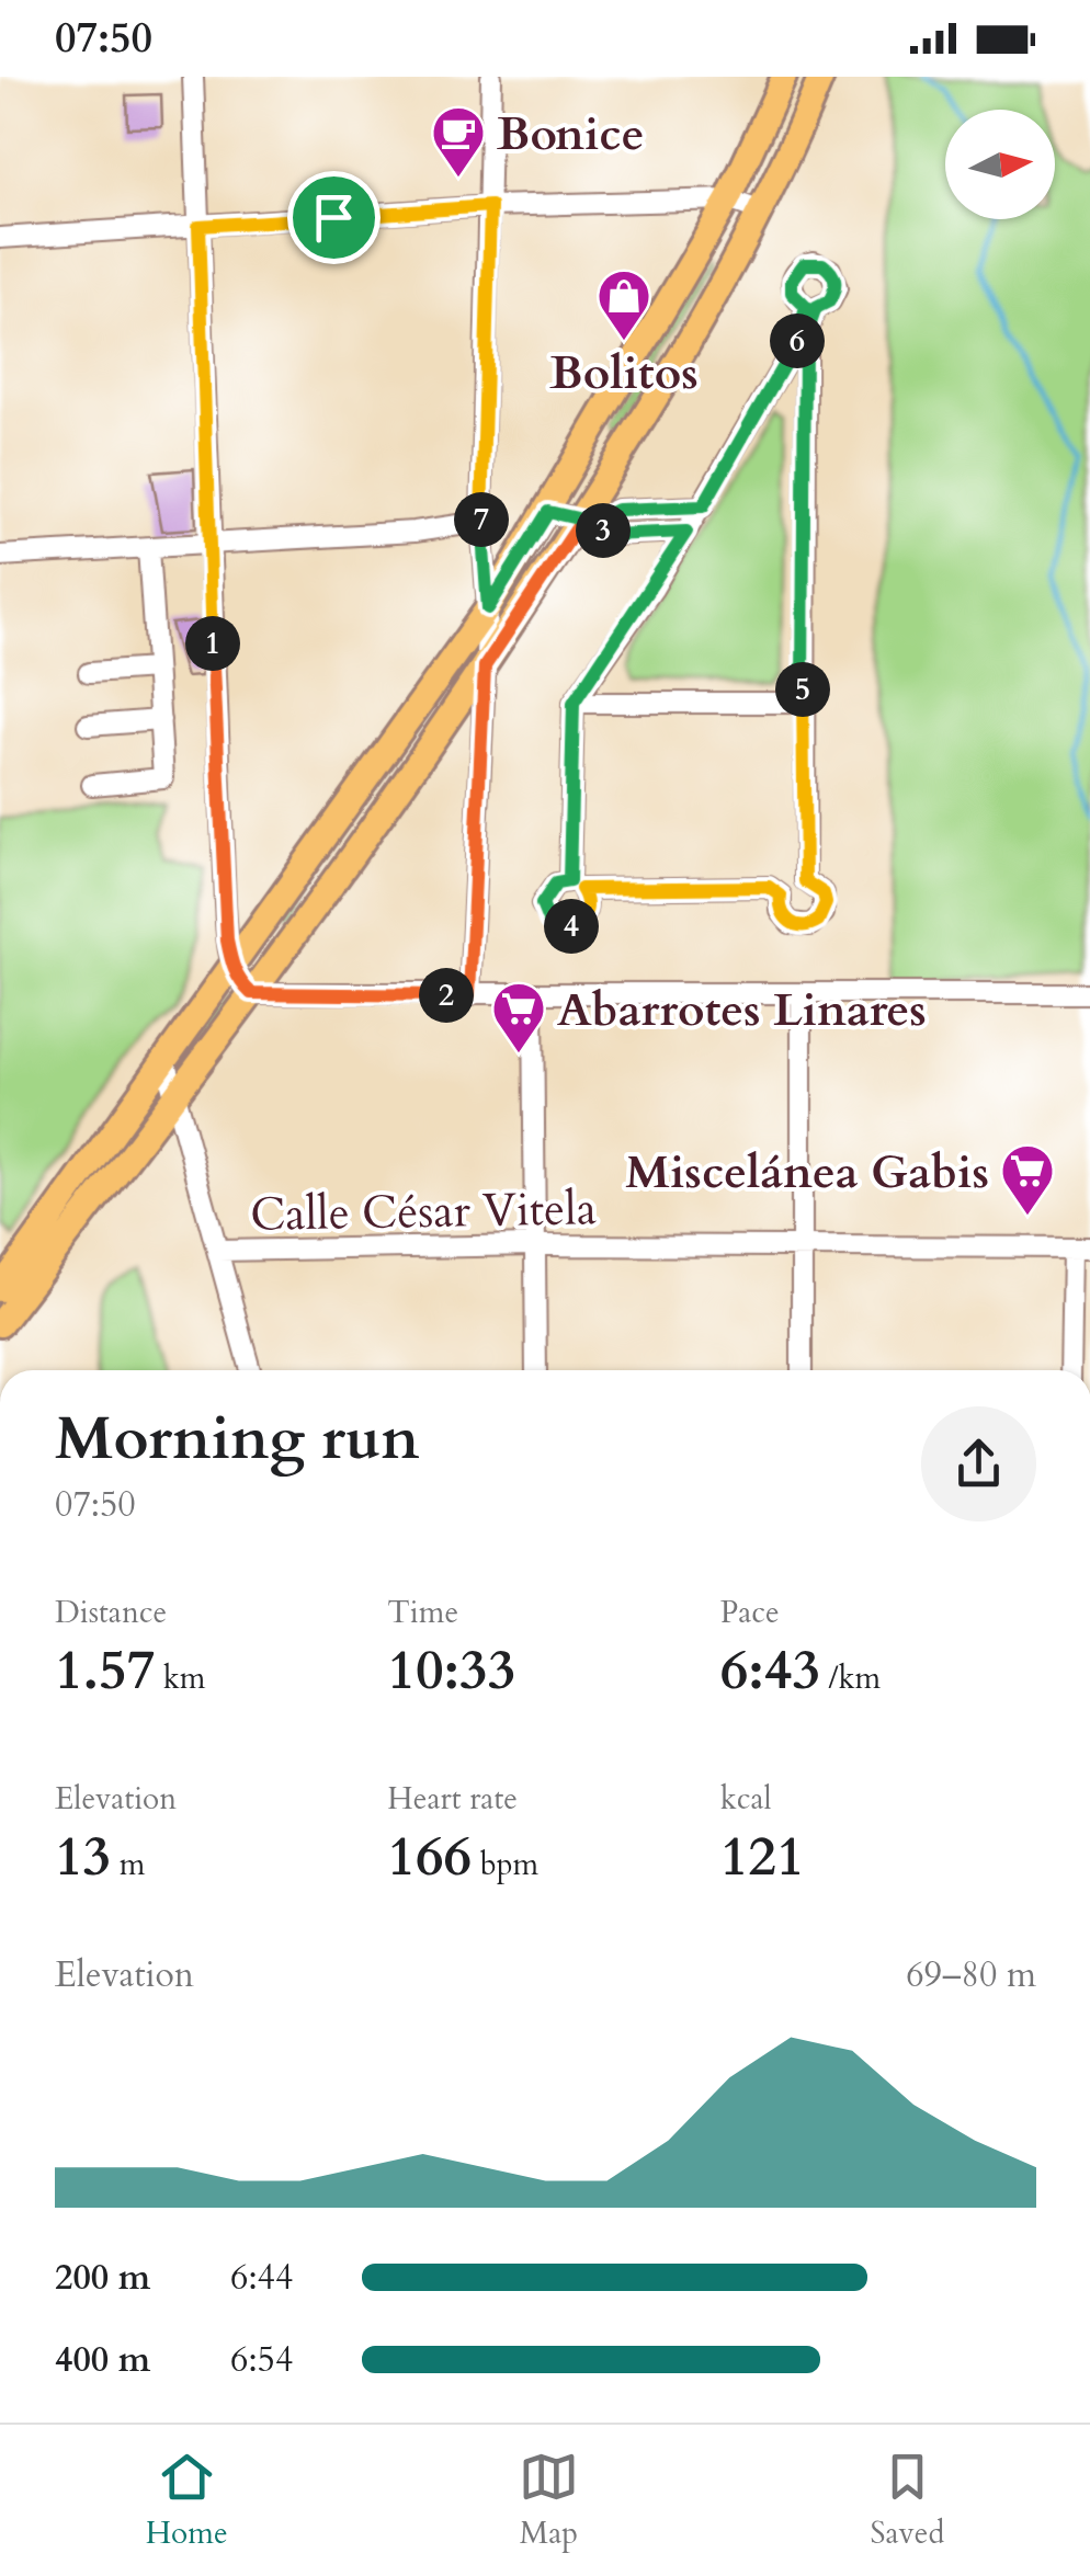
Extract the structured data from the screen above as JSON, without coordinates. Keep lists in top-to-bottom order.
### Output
{
  "streets": {
    "street": ["Calle César Vitela"]
  },
  "places": {
    "cafe": ["Bonice"],
    "shop": ["Bolitos"],
    "supermarket": ["Abarrotes Linares", "Miscelánea Gabis"]
  },
  "north": "right",
  "page": {
    "status": "07:50",
    "pins": [
      "6",
      "7",
      "3",
      "1",
      "5",
      "4",
      "2"
    ],
    "heading": ["Morning run", "07:50"],
    "stats": [
      ["Distance", "1.57 km"],
      ["Time", "10:33"],
      ["Pace", "6:43 /km"],
      ["Elevation", "13 m"],
      ["Heart rate", "166 bpm"],
      ["kcal", "121"]
    ],
    "chart": ["Elevation", "69–80 m"],
    "list": [
      {
        "name": "200 m",
        "note": "6:44"
      },
      {
        "name": "400 m",
        "note": "6:54"
      }
    ],
    "tabs": ["Home", "Map", "Saved"]
  }
}
